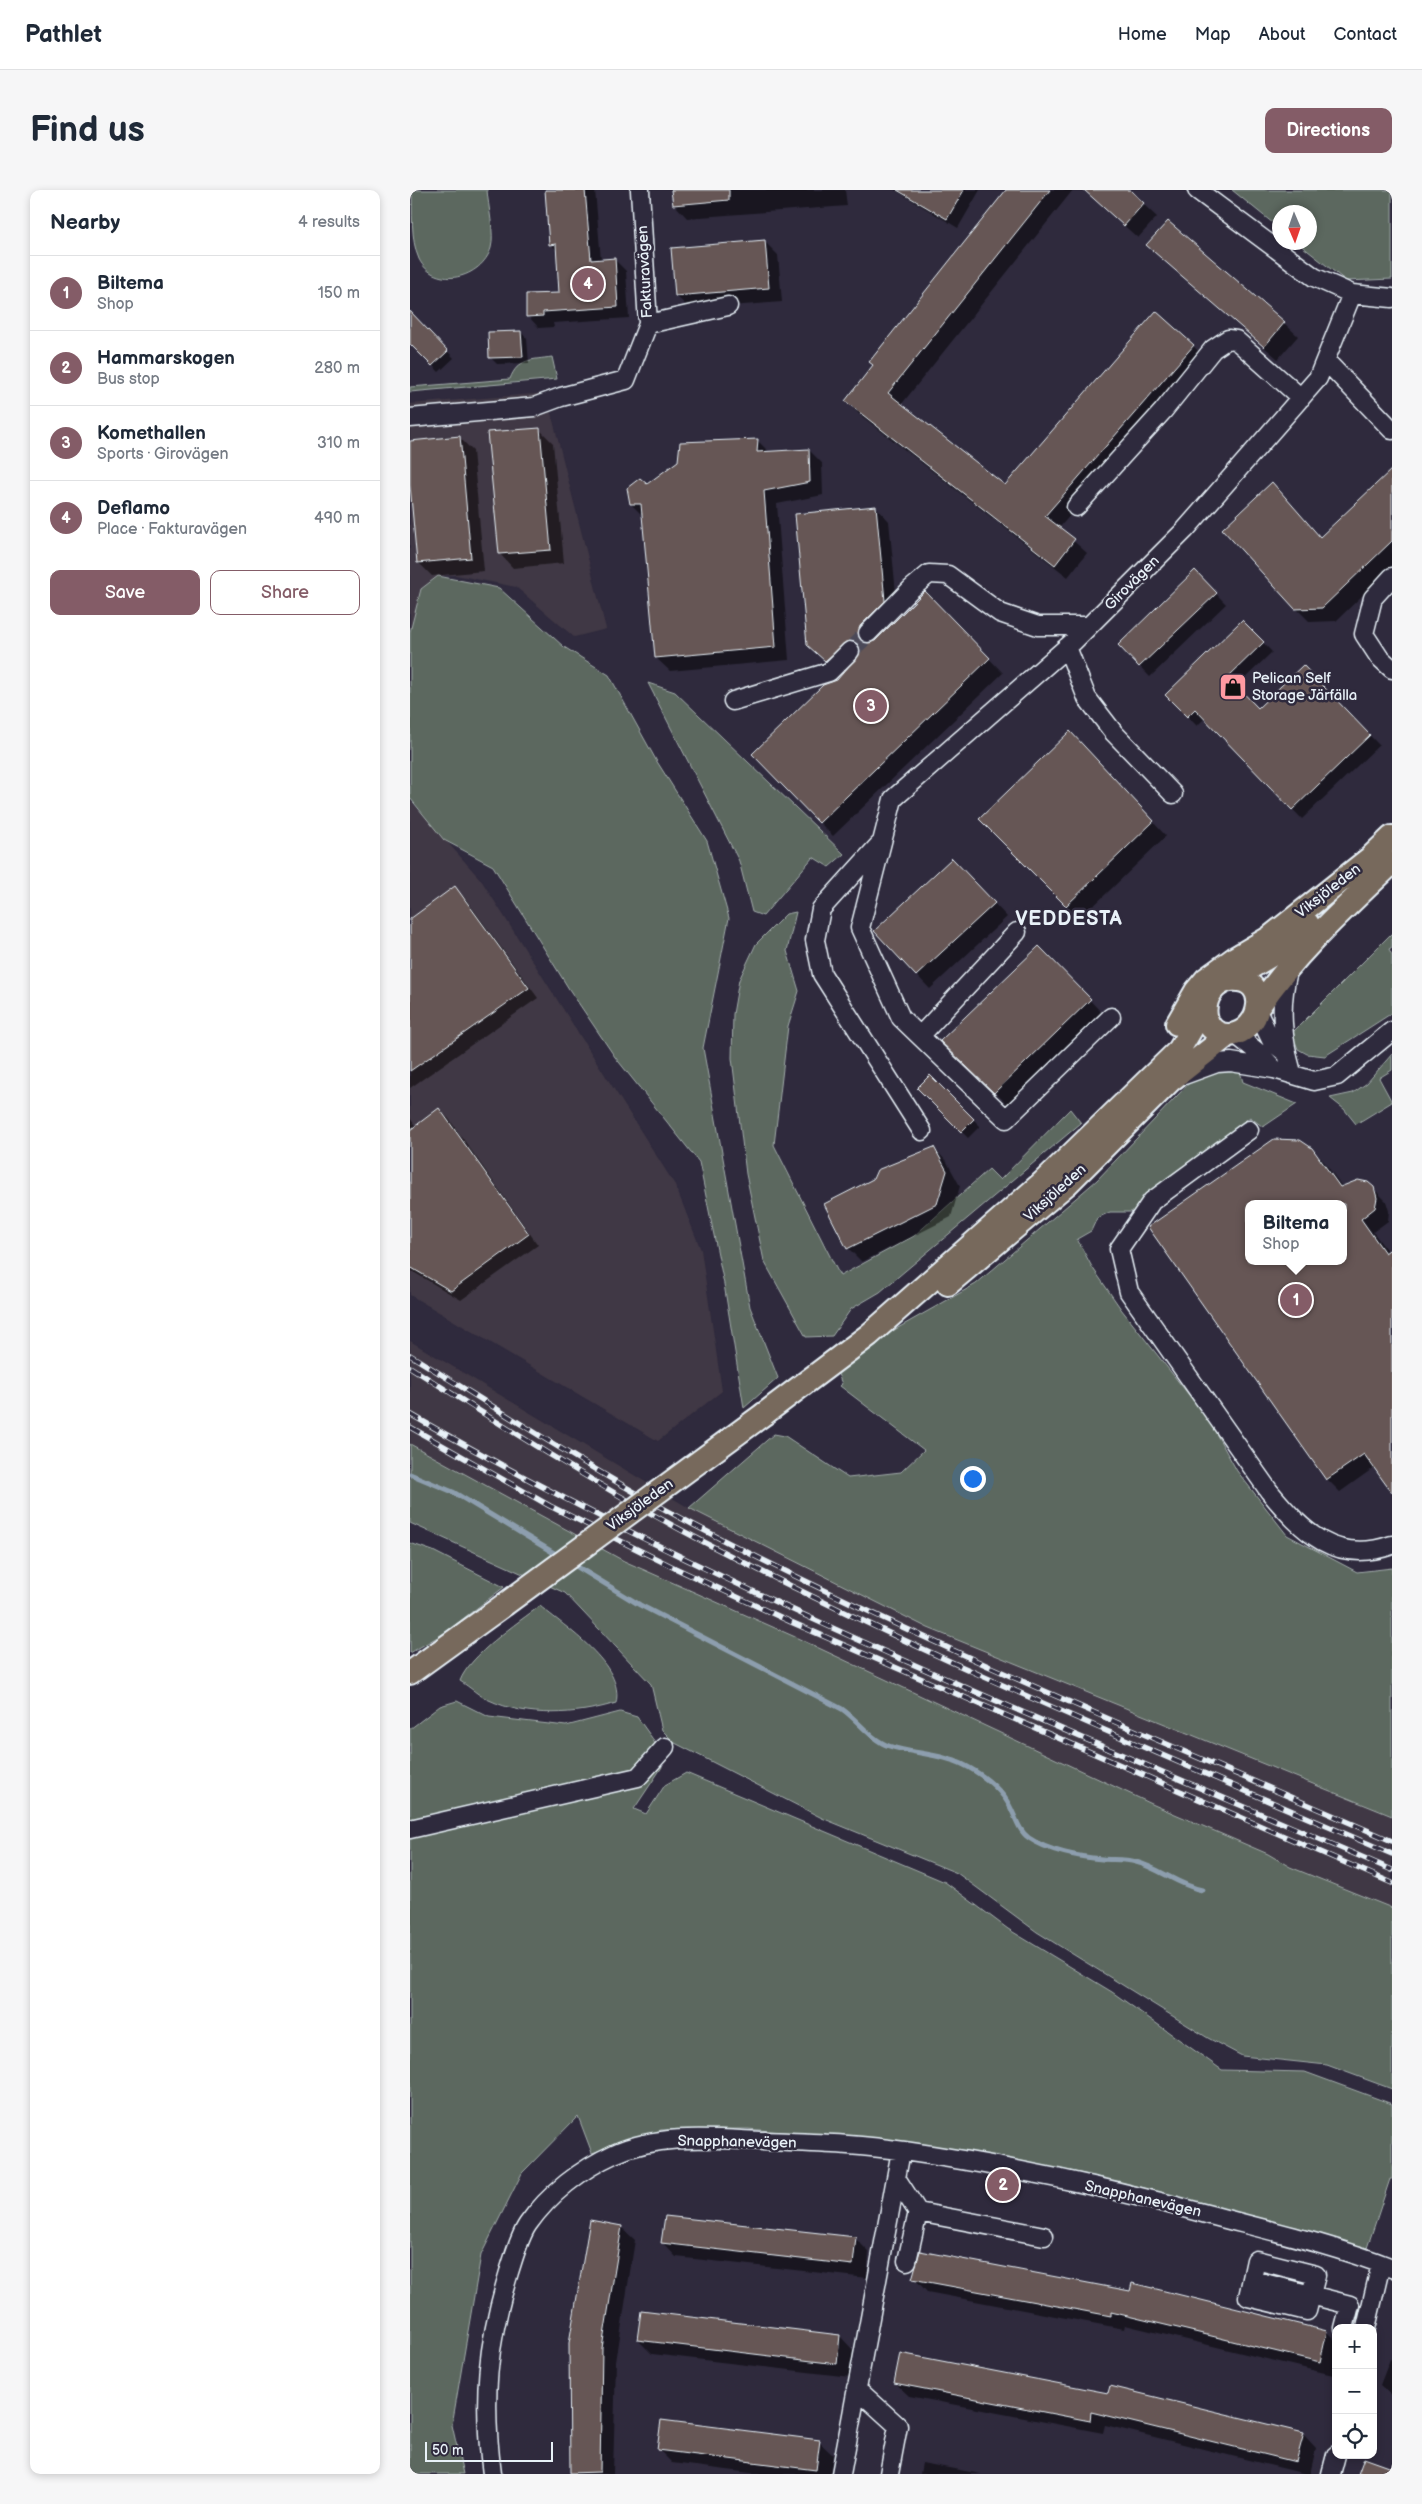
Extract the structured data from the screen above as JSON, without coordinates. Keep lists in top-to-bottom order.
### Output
{
  "streets": {
    "main road": ["Viksjöleden"],
    "street": ["Fakturavägen", "Girovägen", "Snapphanevägen"]
  },
  "districts": ["VEDDESTA"],
  "places": {
    "shop": ["Pelican Self Storage Järfälla"]
  },
  "scale_bar": "50 m",
  "north": "bottom",
  "page": {
    "header": "Pathlet",
    "nav": [
      "Home",
      "Map",
      "About",
      "Contact"
    ],
    "buttons": [
      "Directions",
      ["Save", "Share"]
    ],
    "title": "Find us",
    "heading": ["Nearby", "4 results"],
    "list": [
      {
        "mark": "1",
        "name": "Biltema",
        "note": "Shop",
        "value": "150 m"
      },
      {
        "mark": "2",
        "name": "Hammarskogen",
        "note": "Bus stop",
        "value": "280 m"
      },
      {
        "mark": "3",
        "name": "Komethallen",
        "note": "Sports · Girovägen",
        "value": "310 m"
      },
      {
        "mark": "4",
        "name": "Deflamo",
        "note": "Place · Fakturavägen",
        "value": "490 m"
      }
    ],
    "pins": [
      "4",
      "3",
      "1",
      "2"
    ],
    "popup": ["Biltema", "Shop"],
    "map_buttons": ["+", "−"],
    "scale": "50 m"
  }
}
